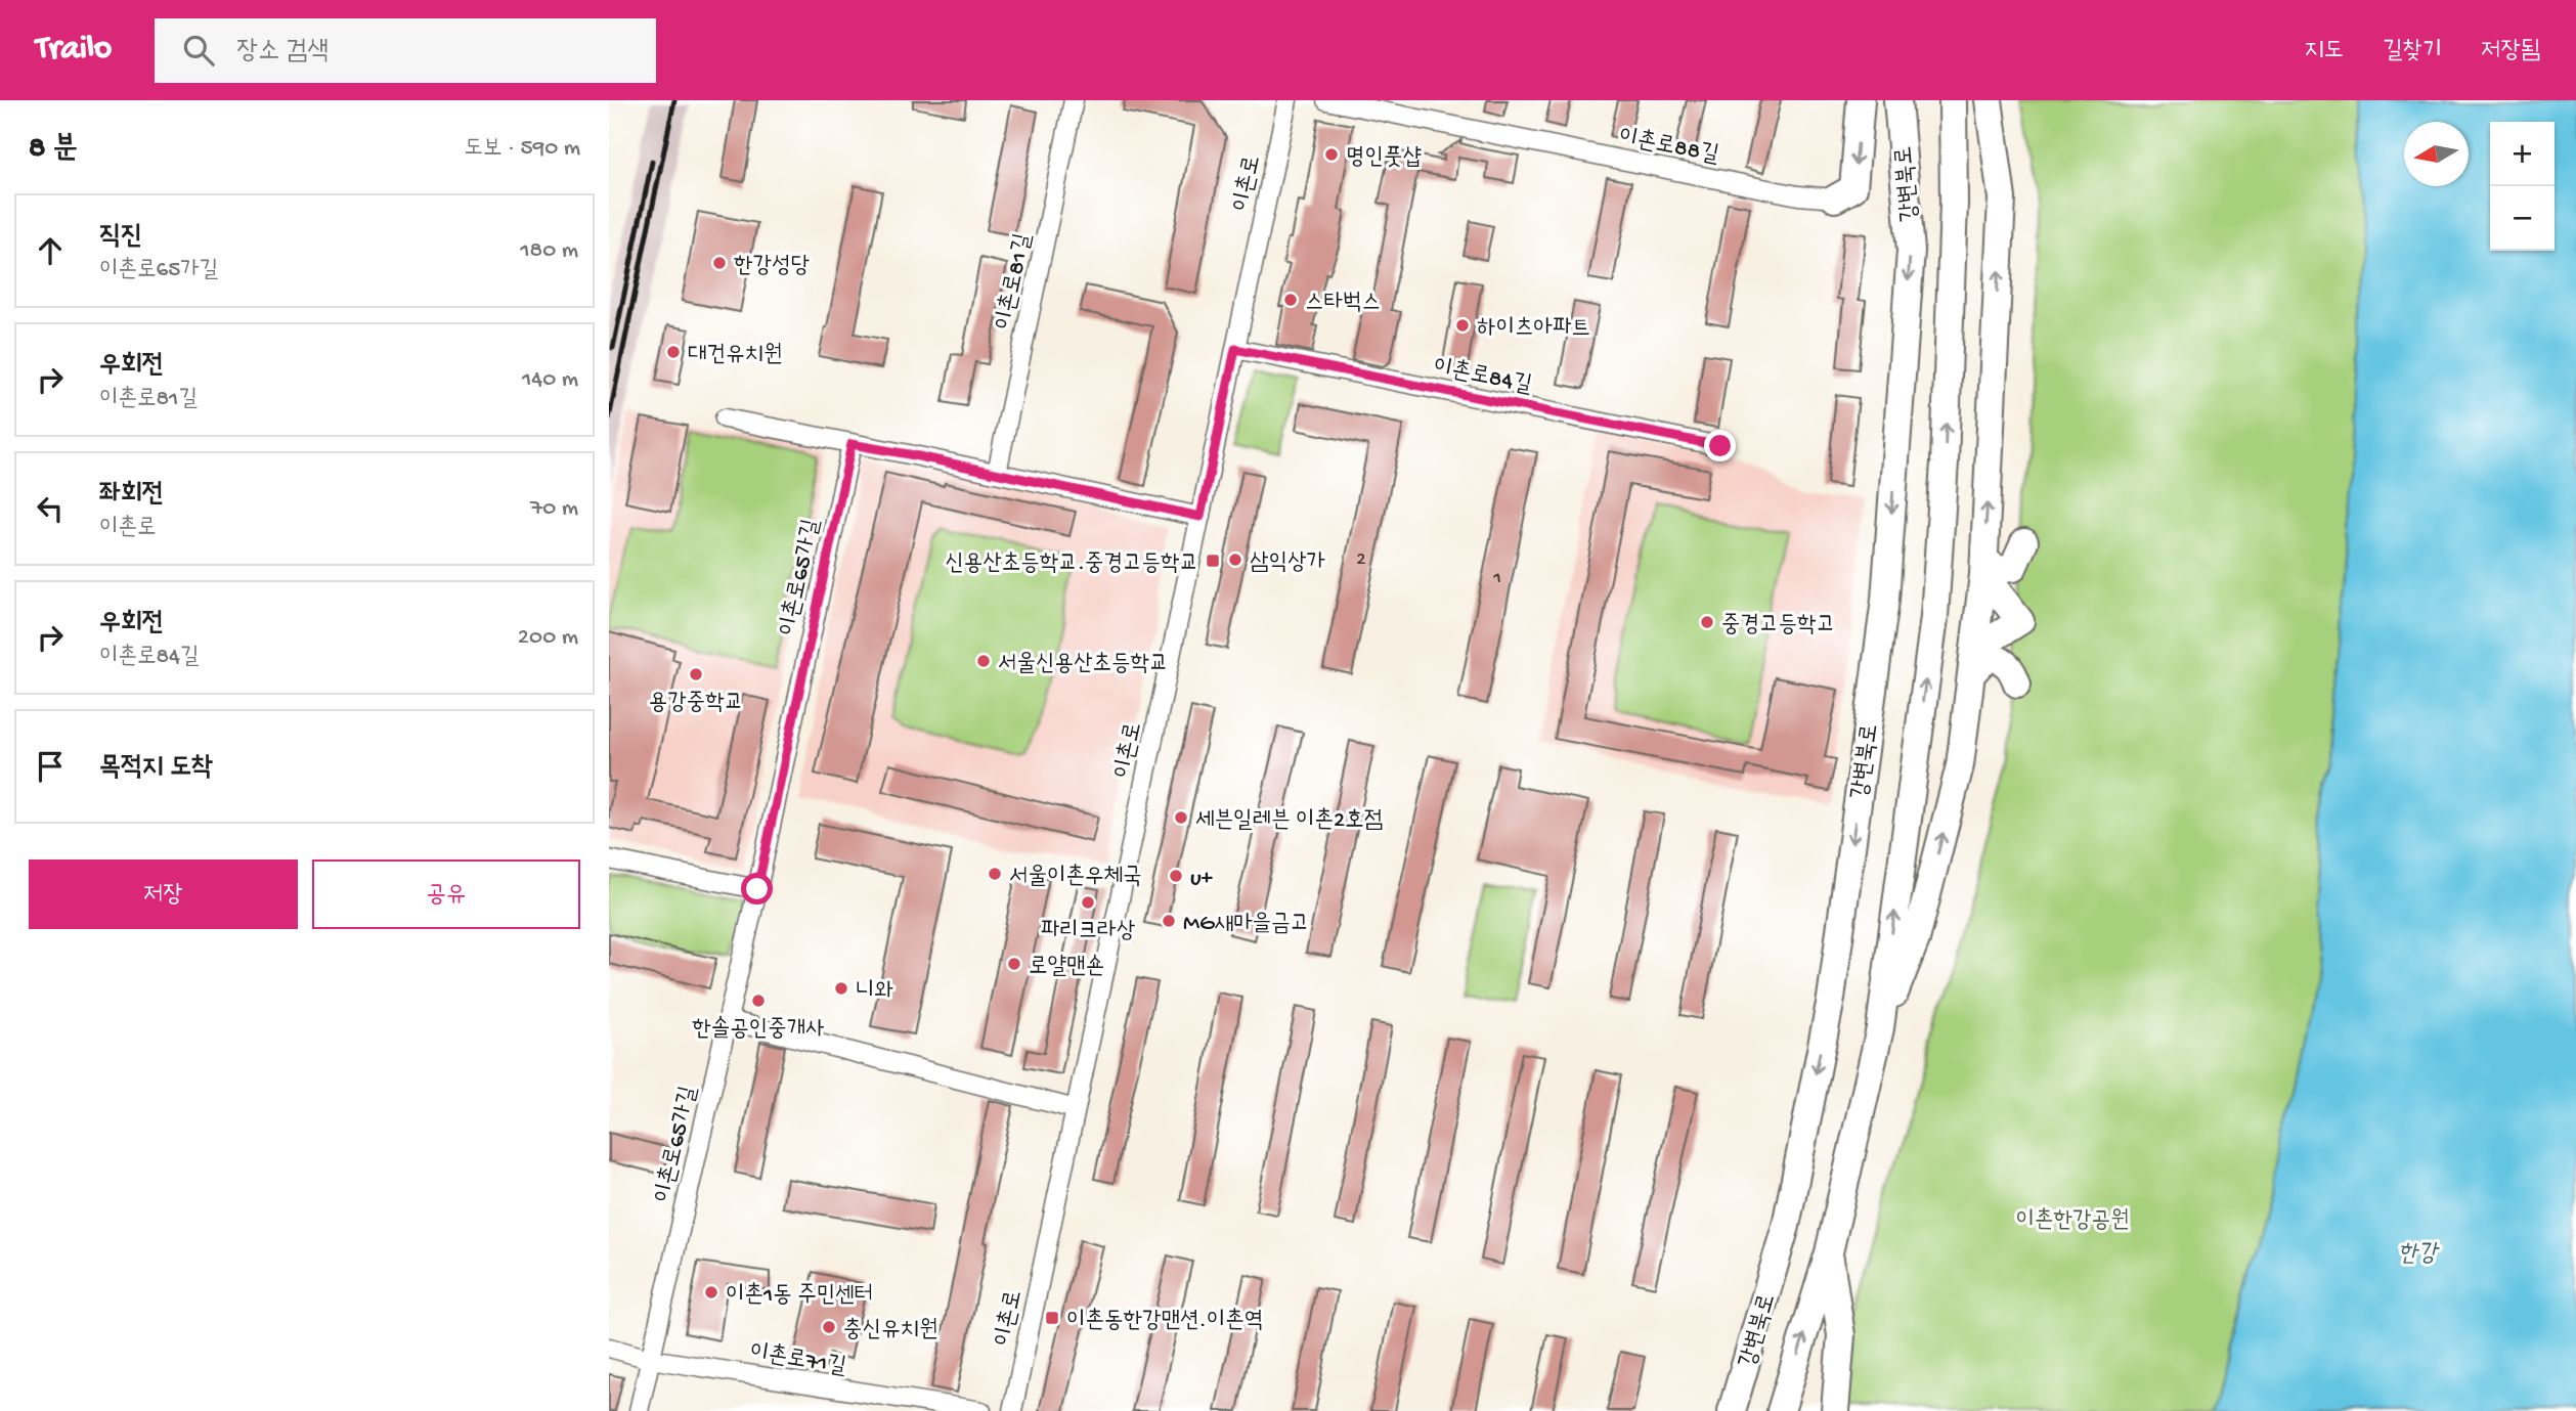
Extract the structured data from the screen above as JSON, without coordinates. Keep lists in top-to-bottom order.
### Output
{
  "streets": {
    "highway": ["강변북로"],
    "street": [
      "이촌로88길",
      "이촌로",
      "이촌로81길",
      "이촌로84길",
      "이촌로65가길",
      "이촌로71길"
    ]
  },
  "crossings": [
    ["이촌로", "이촌로84길"],
    ["이촌로65가길", "이촌로71길"]
  ],
  "water": ["한강"],
  "parks": ["이촌한강공원"],
  "places": {
    "other": [
      "명인풋샵",
      "한강성당",
      "스타벅스",
      "하이츠아파트",
      "대건유치원",
      "삼익상가",
      "중경고등학고",
      "서울신용산초등학교",
      "용강중학교",
      "세븐일레븐 이촌2호점",
      "서울이촌우체국",
      "u+",
      "파리크라상",
      "MG새마을금고",
      "로얄맨숀",
      "니와",
      "한솔공인중개사",
      "이촌1동 주민센터",
      "충신유치원"
    ],
    "transit": ["신용산초등학교.중경고등학교", "이촌동한강맨션.이촌역"]
  },
  "house_numbers": ["2", "1"],
  "north": "left",
  "page": {
    "header": "Trailo",
    "search": "장소 검색",
    "nav": ["지도", "길찾기", "저장됨"],
    "heading": ["8 분", "도보 · 590 m"],
    "map_buttons": ["+", "−"],
    "list": [
      ["직진", "이촌로65가길", "180 m"],
      ["우회전", "이촌로81길", "140 m"],
      ["좌회전", "이촌로", "70 m"],
      ["우회전", "이촌로84길", "200 m"],
      "목적지 도착"
    ],
    "buttons": ["저장", "공유"]
  }
}
